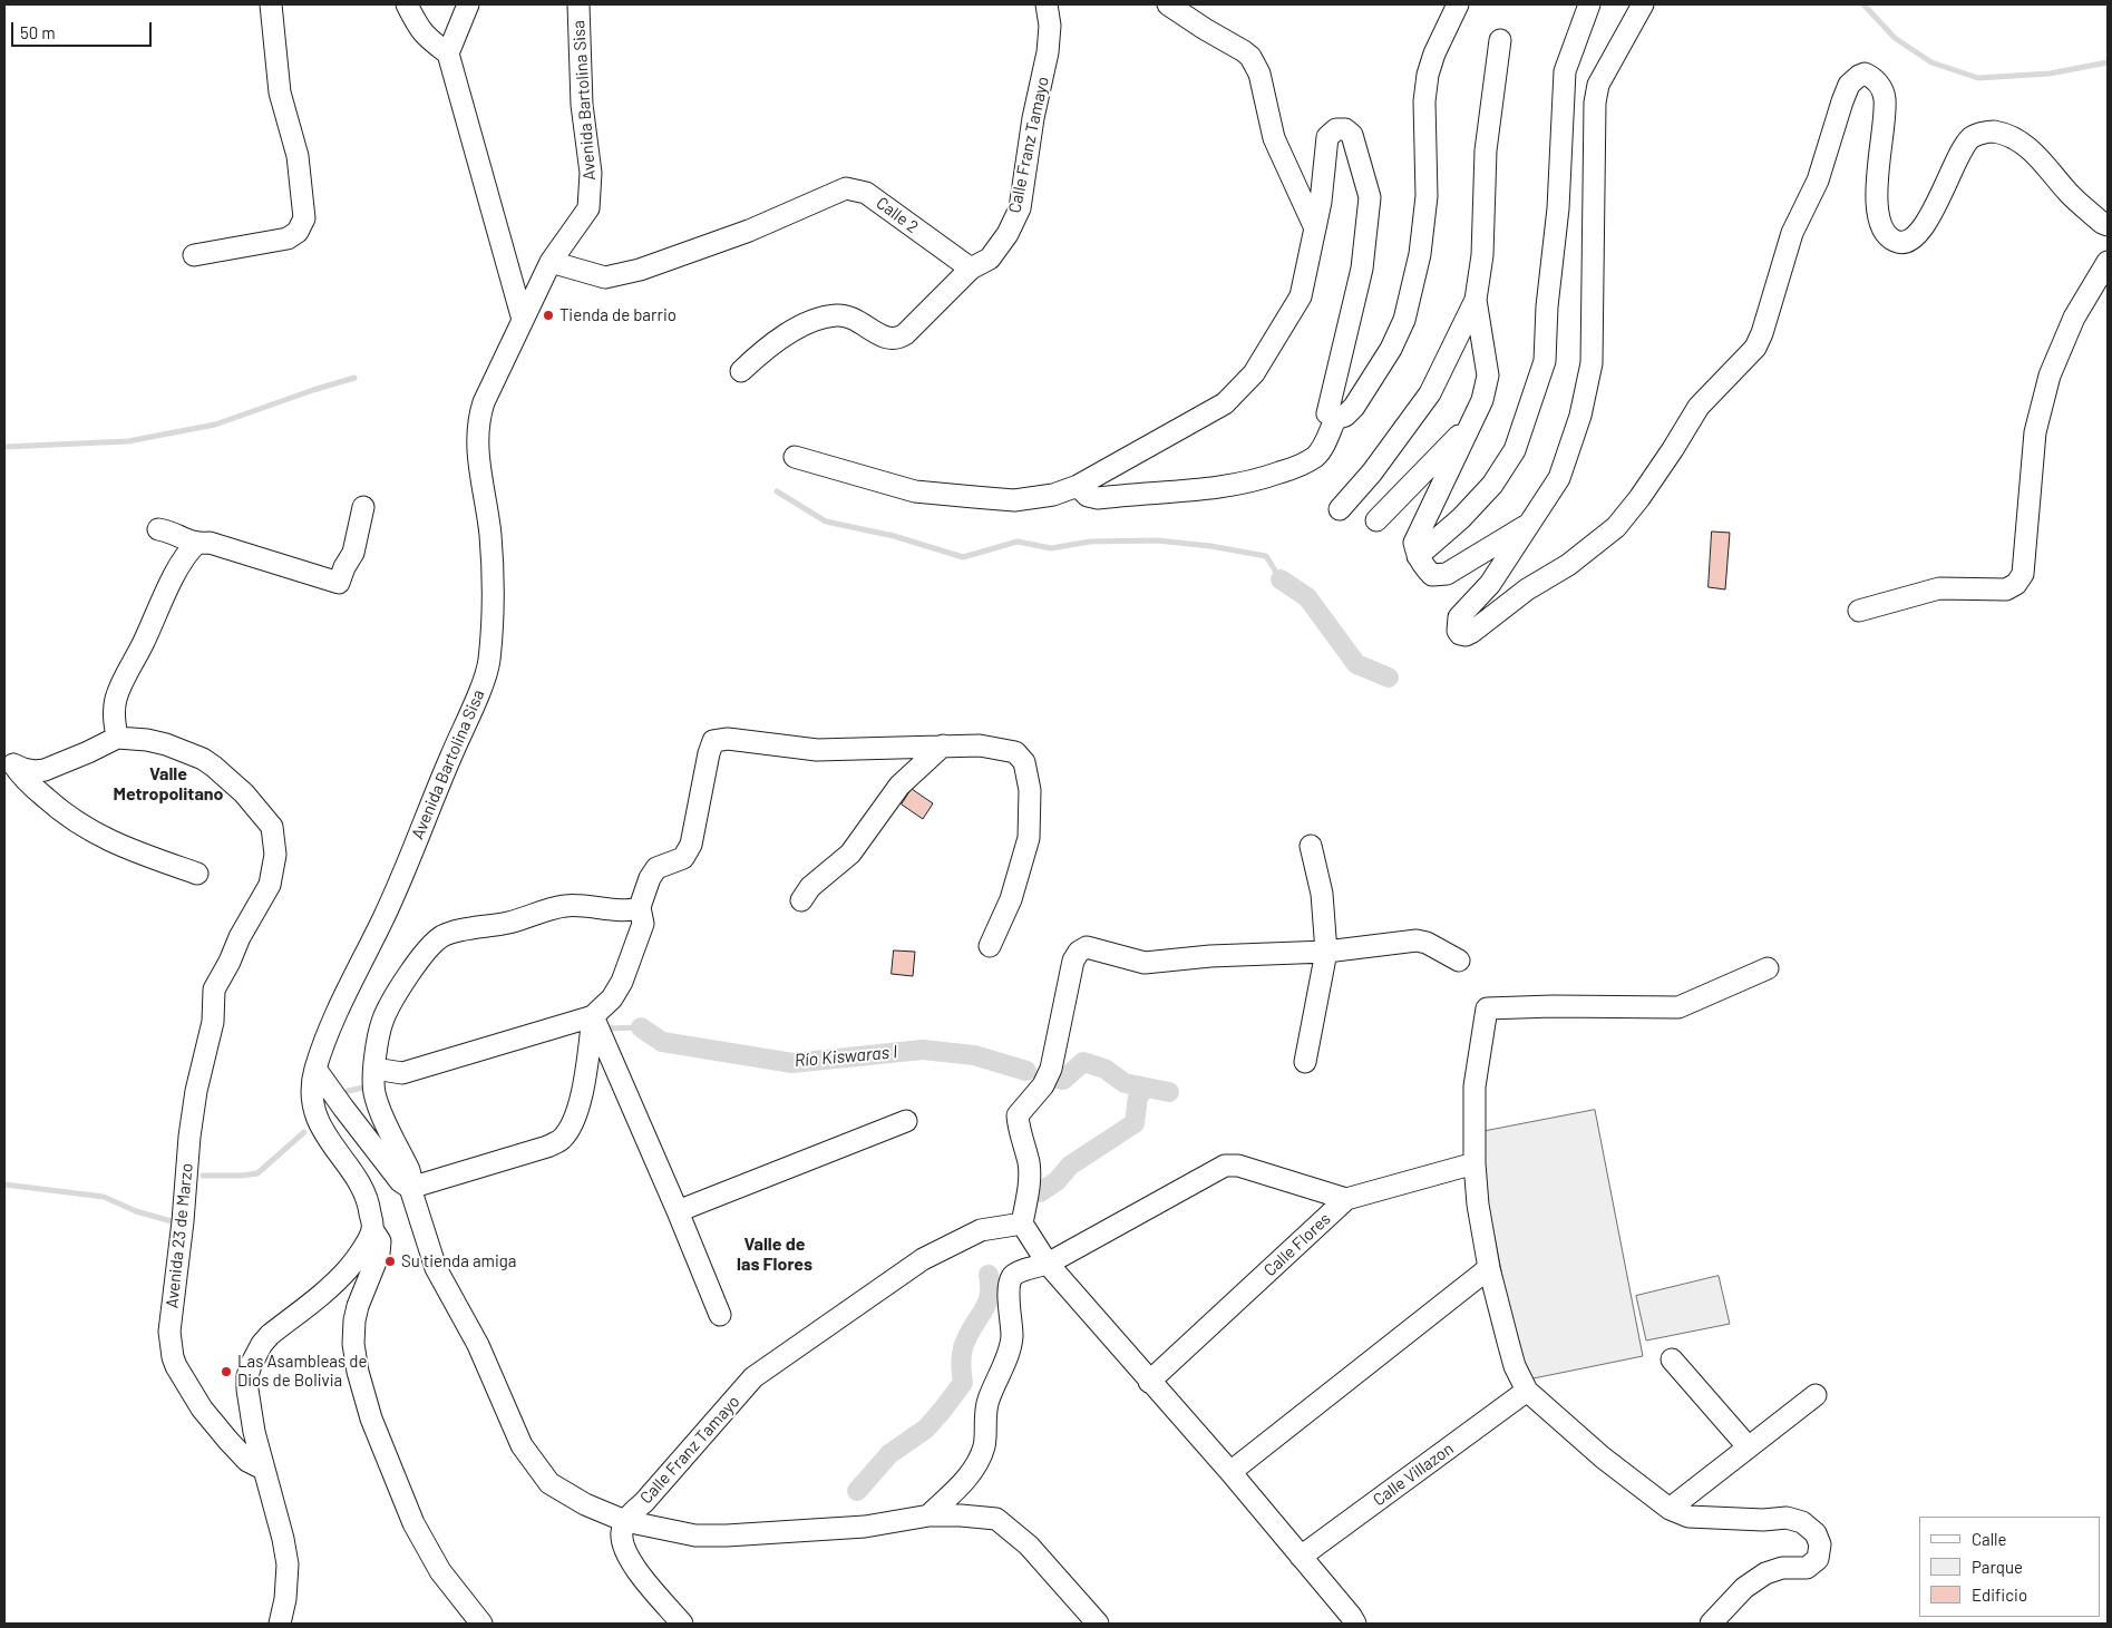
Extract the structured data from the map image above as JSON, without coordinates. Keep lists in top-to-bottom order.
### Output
{
  "streets": {
    "street": [
      "Avenida Bartolina Sisa",
      "Calle Franz Tamayo",
      "Calle 2",
      "Avenida 23 de Marzo",
      "Calle Flores",
      "Calle Villazon"
    ]
  },
  "crossings": [
    ["Avenida Bartolina Sisa", "Calle 2"],
    ["Calle Franz Tamayo", "Calle 2"]
  ],
  "districts": ["Valle Metropolitano", "Valle de las Flores"],
  "water": ["Río Kiswaras I"],
  "places": ["Tienda de barrio", "Su tienda amiga", "Las Asambleas de Dios de Bolivia"],
  "legend": ["Calle", "Parque", "Edificio"],
  "scale_bar": "50 m"
}
